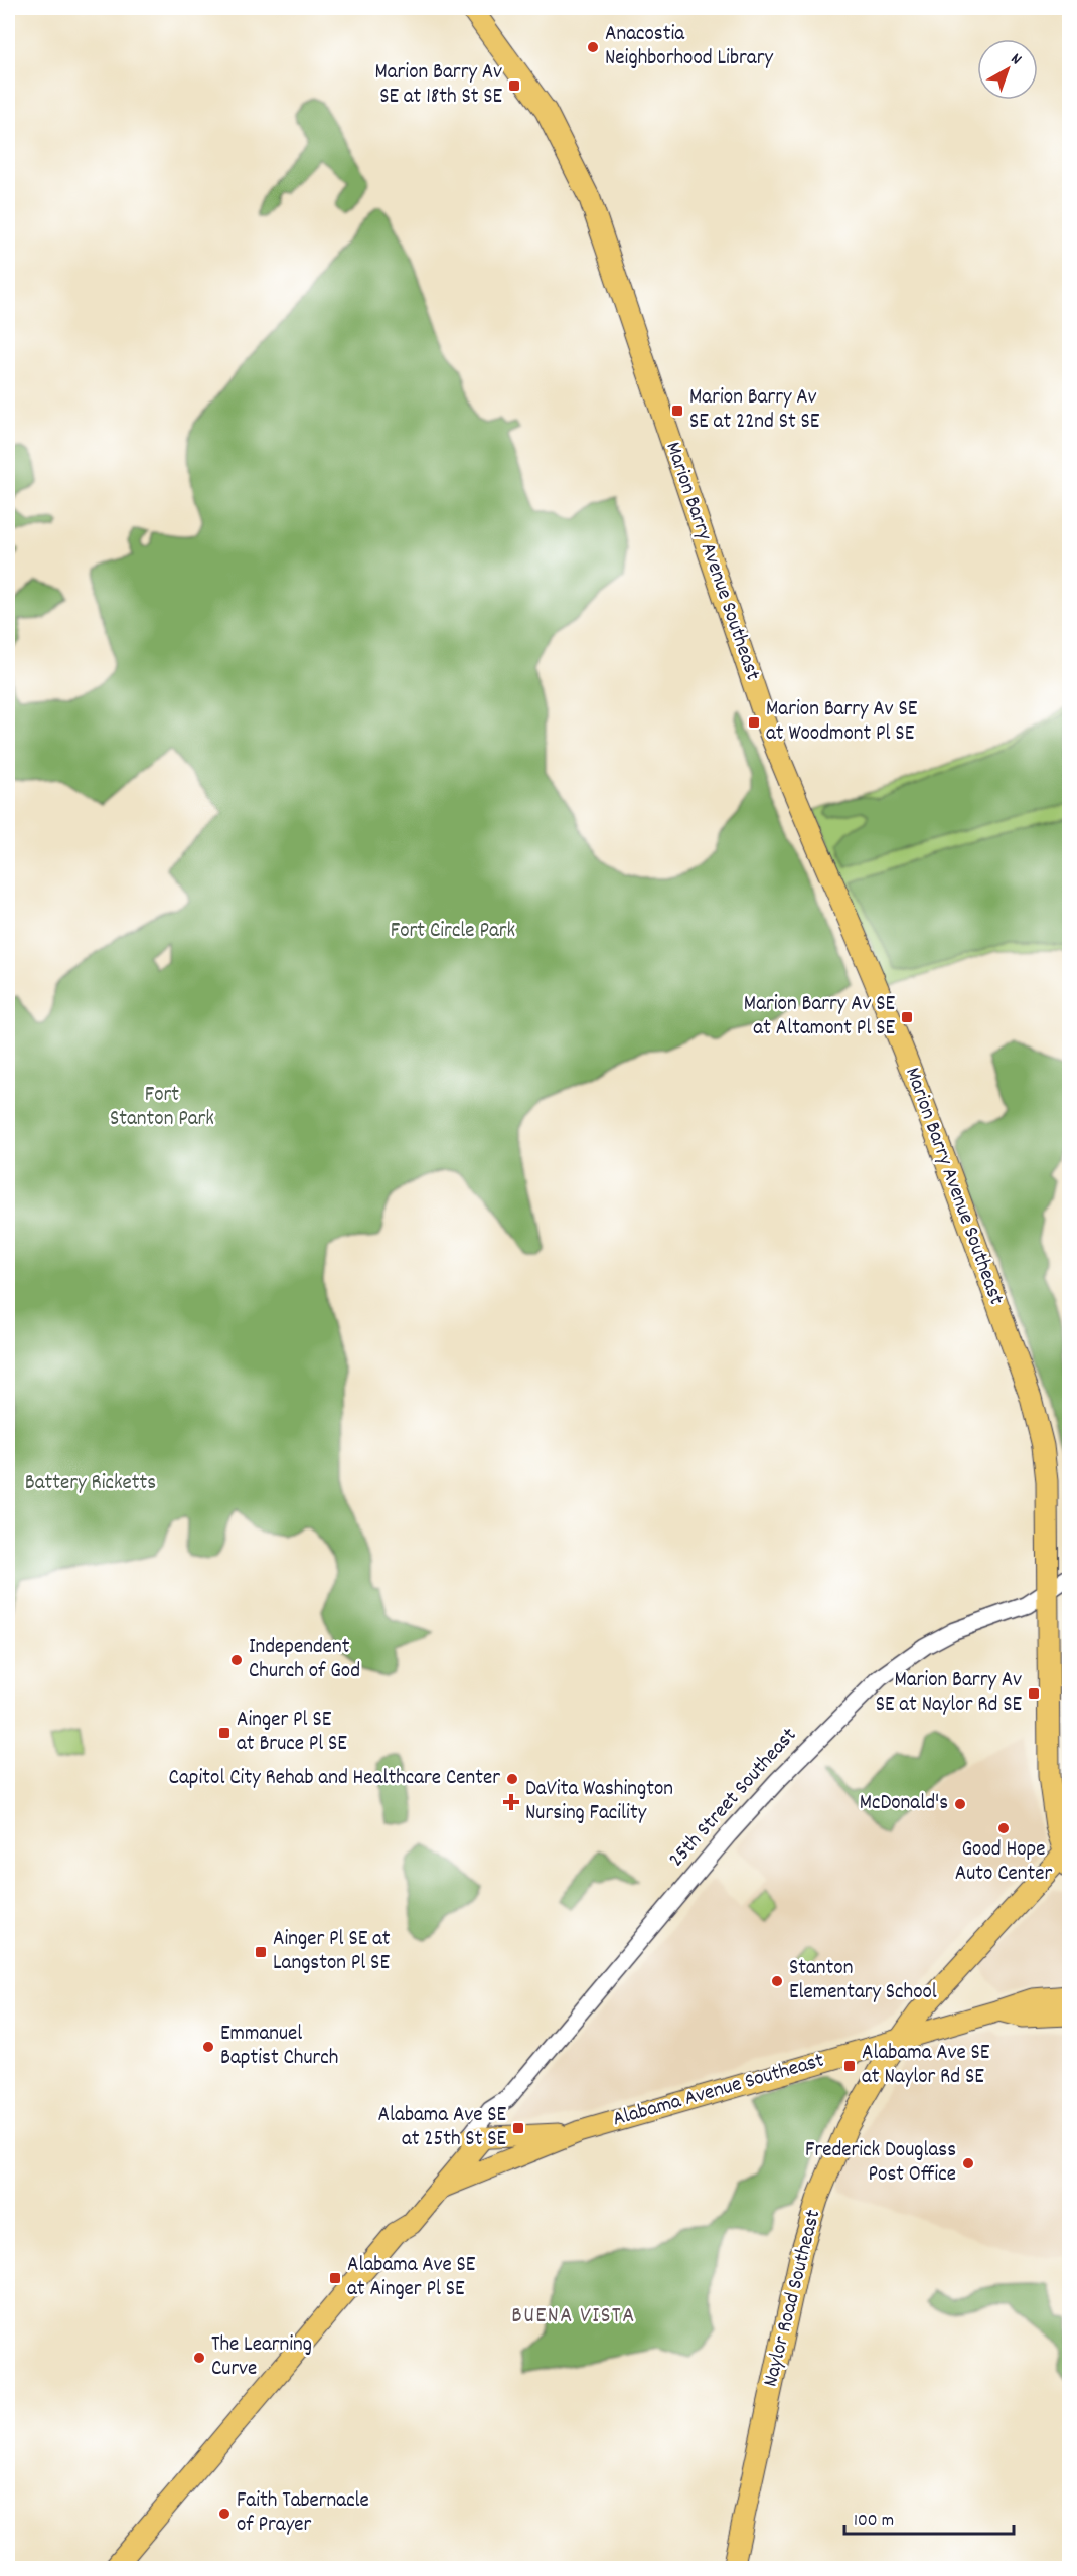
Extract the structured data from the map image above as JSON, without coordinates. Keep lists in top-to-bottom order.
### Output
{
  "streets": {
    "main road": ["Marion Barry Avenue Southeast", "Alabama Avenue Southeast", "Naylor Road Southeast"],
    "street": ["25th Street Southeast"]
  },
  "crossings": [
    ["Marion Barry Avenue Southeast", "25th Street Southeast"],
    ["Marion Barry Avenue Southeast", "Naylor Road Southeast"],
    ["25th Street Southeast", "Alabama Avenue Southeast"],
    ["Alabama Avenue Southeast", "Naylor Road Southeast"]
  ],
  "districts": ["BUENA VISTA"],
  "parks": ["Fort Circle Park", "Fort Stanton Park", "Battery Ricketts"],
  "places": {
    "other": [
      "Anacostia Neighborhood Library",
      "Independent Church of God",
      "Capitol City Rehab and Healthcare Center",
      "McDonald's",
      "Good Hope Auto Center",
      "Stanton Elementary School",
      "Emmanuel Baptist Church",
      "Frederick Douglass Post Office",
      "The Learning Curve",
      "Faith Tabernacle of Prayer"
    ],
    "transit": [
      "Marion Barry Av SE at 18th St SE",
      "Marion Barry Av SE at 22nd St SE",
      "Marion Barry Av SE at Woodmont Pl SE",
      "Marion Barry Av SE at Altamont Pl SE",
      "Marion Barry Av SE at Naylor Rd SE",
      "Ainger Pl SE at Bruce Pl SE",
      "Ainger Pl SE at Langston Pl SE",
      "Alabama Ave SE at Naylor Rd SE",
      "Alabama Ave SE at 25th St SE",
      "Alabama Ave SE at Ainger Pl SE"
    ],
    "health": ["DaVita Washington Nursing Facility"]
  },
  "scale_bar": "100 m",
  "north": "top right"
}
